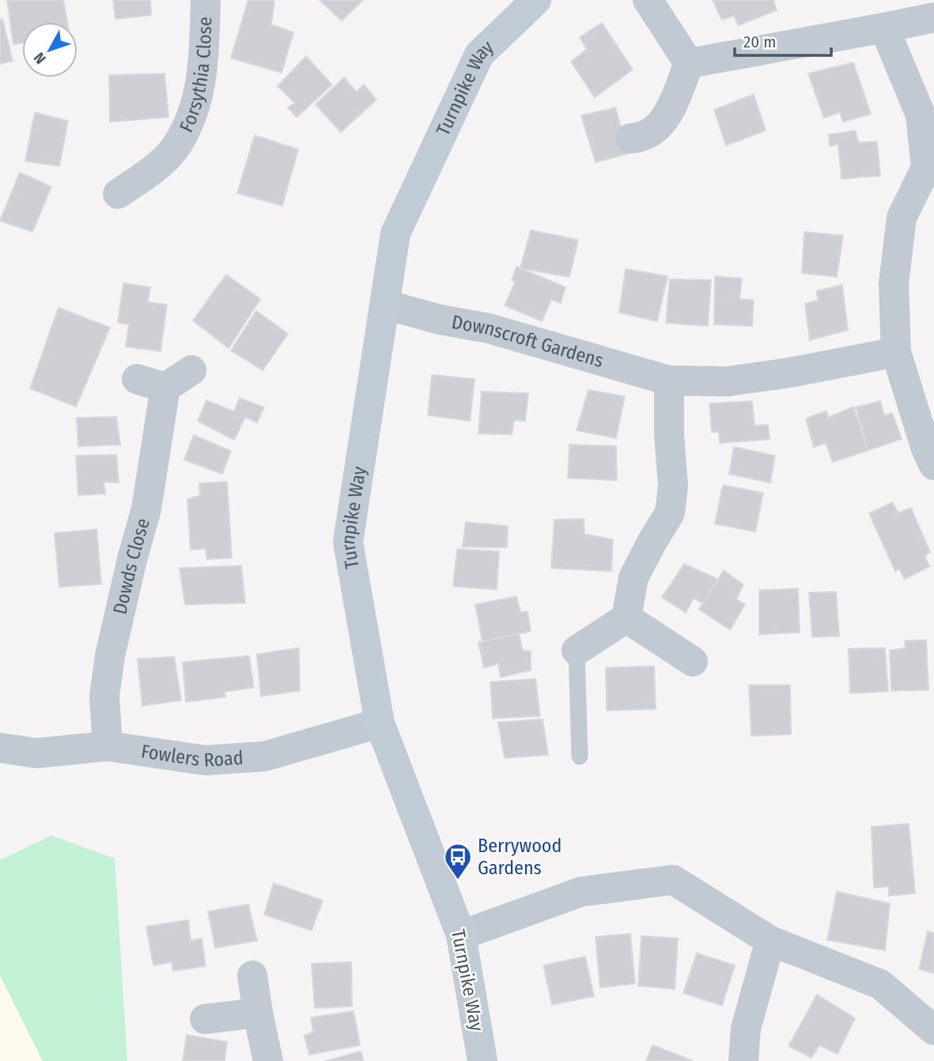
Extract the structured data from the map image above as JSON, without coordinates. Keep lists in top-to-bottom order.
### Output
{
  "streets": {
    "street": [
      "Forsythia Close",
      "Turnpike Way",
      "Downscroft Gardens",
      "Dowds Close",
      "Fowlers Road"
    ]
  },
  "crossings": [
    ["Turnpike Way", "Downscroft Gardens"],
    ["Turnpike Way", "Fowlers Road"],
    ["Dowds Close", "Fowlers Road"]
  ],
  "places": {
    "bus stop": ["Berrywood Gardens"]
  },
  "scale_bar": "20 m",
  "north": "bottom left"
}
